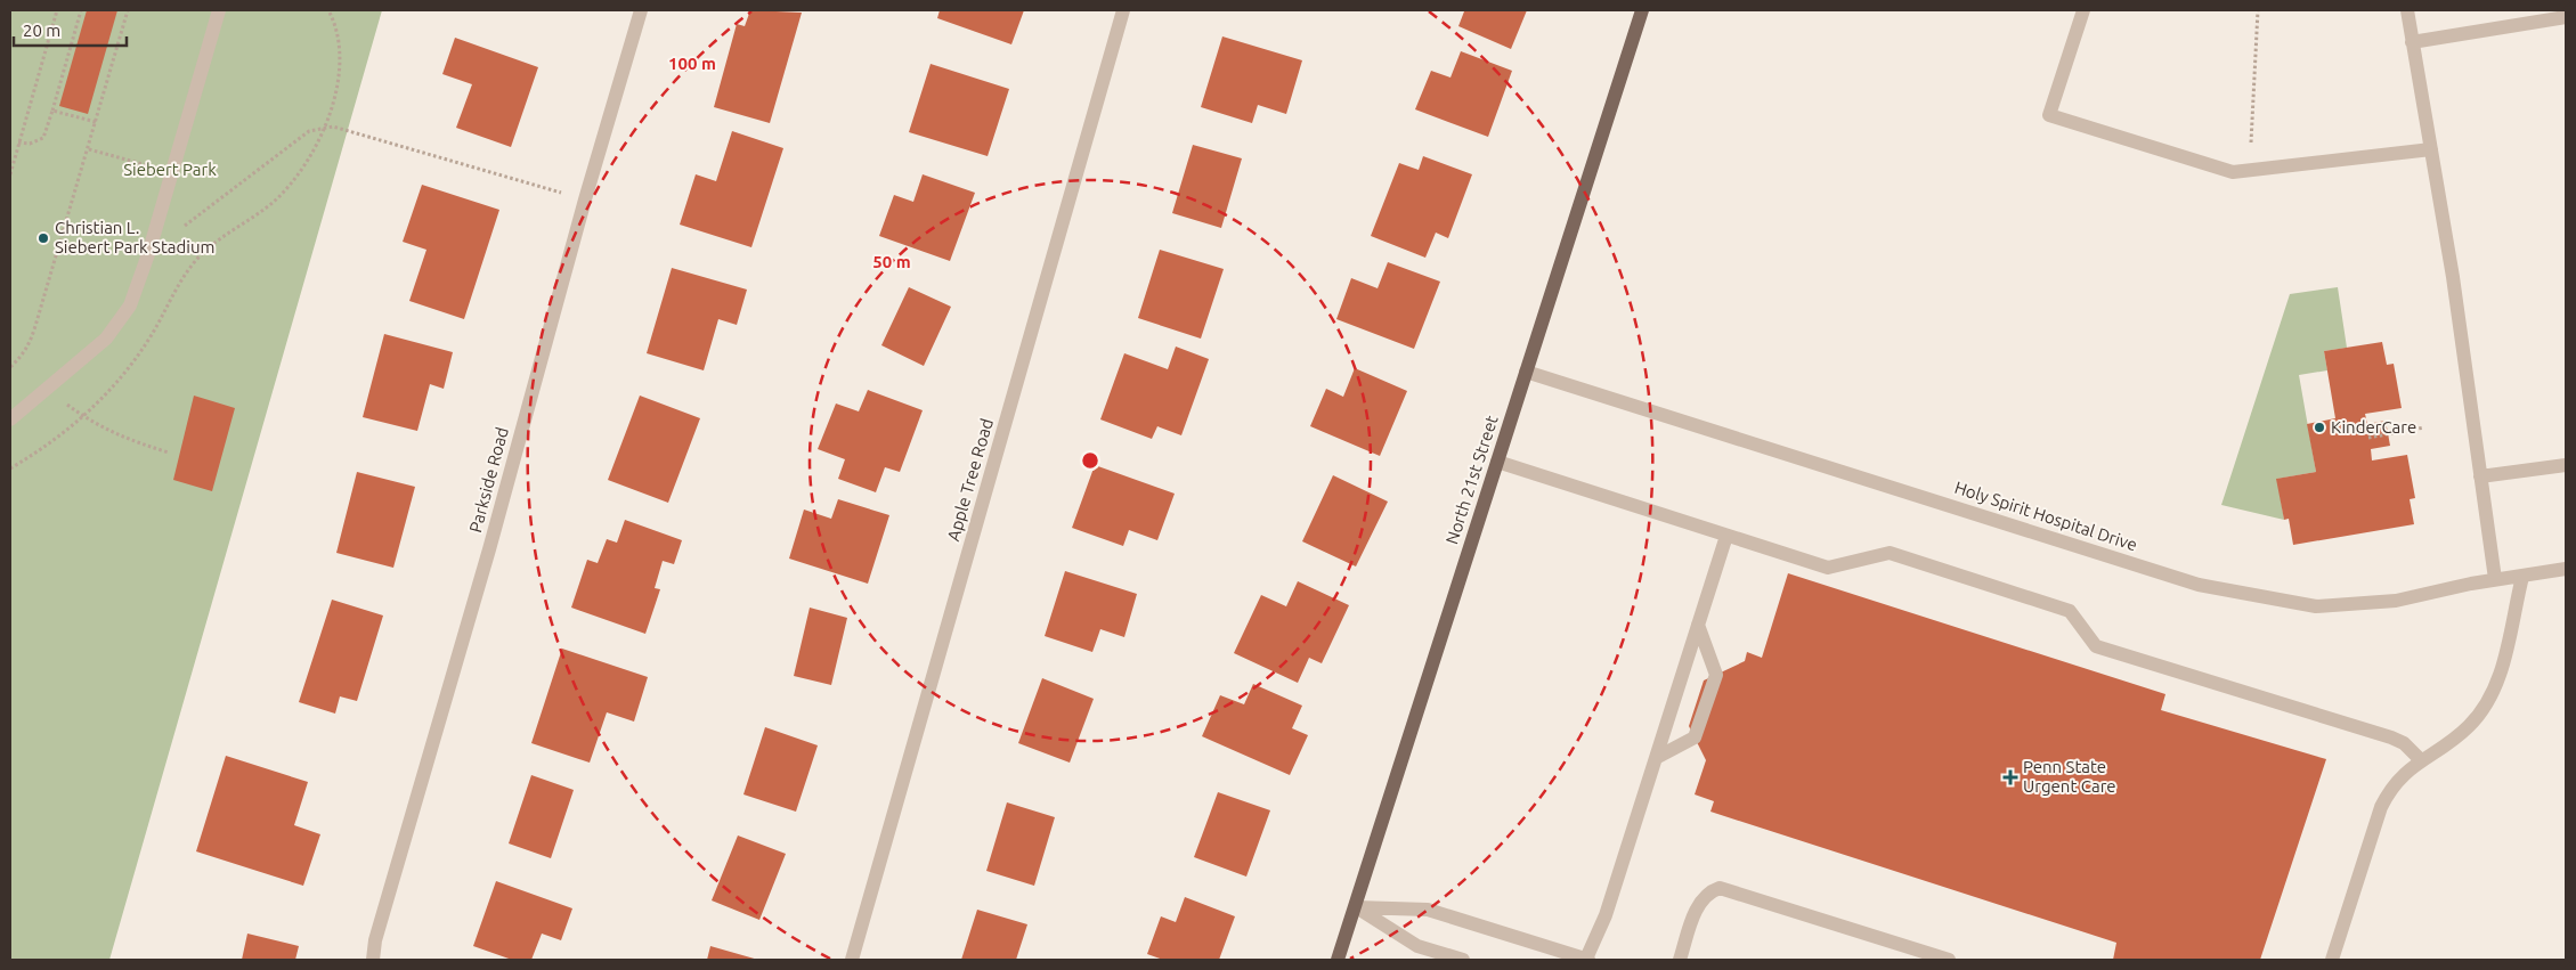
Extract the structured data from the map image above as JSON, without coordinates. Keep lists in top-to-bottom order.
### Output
{
  "streets": {
    "main road": ["North 21st Street"],
    "street": ["Parkside Road", "Apple Tree Road", "Holy Spirit Hospital Drive"]
  },
  "crossings": [
    ["North 21st Street", "Holy Spirit Hospital Drive"]
  ],
  "parks": ["Siebert Park"],
  "places": {
    "other": ["Christian L. Siebert Park Stadium", "KinderCare"],
    "health": ["Penn State Urgent Care"]
  },
  "scale_bar": "20 m",
  "rings": ["100 m", "50 m"]
}
